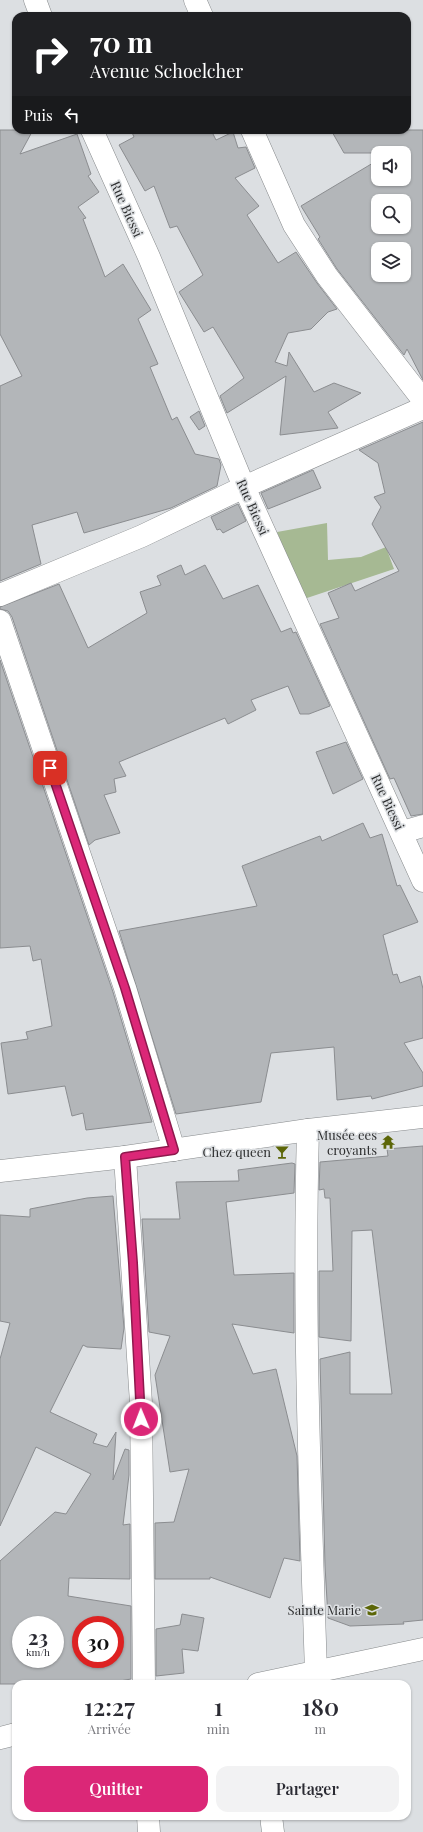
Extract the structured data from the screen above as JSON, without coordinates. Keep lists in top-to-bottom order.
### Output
{
  "streets": {
    "street": ["Rue Biessi"]
  },
  "places": {
    "temple": ["Musée ees croyants"],
    "bar": ["Chez queen"],
    "school or university": ["Sainte Marie"]
  },
  "page": {
    "turn": ["70 m", "Avenue Schoelcher"],
    "then": "Puis",
    "speed": "23 km/h",
    "limit": "30",
    "eta": [
      "12:27",
      "Arrivée",
      "1",
      "min",
      "180",
      "m"
    ],
    "buttons": ["Quitter", "Partager"]
  }
}
